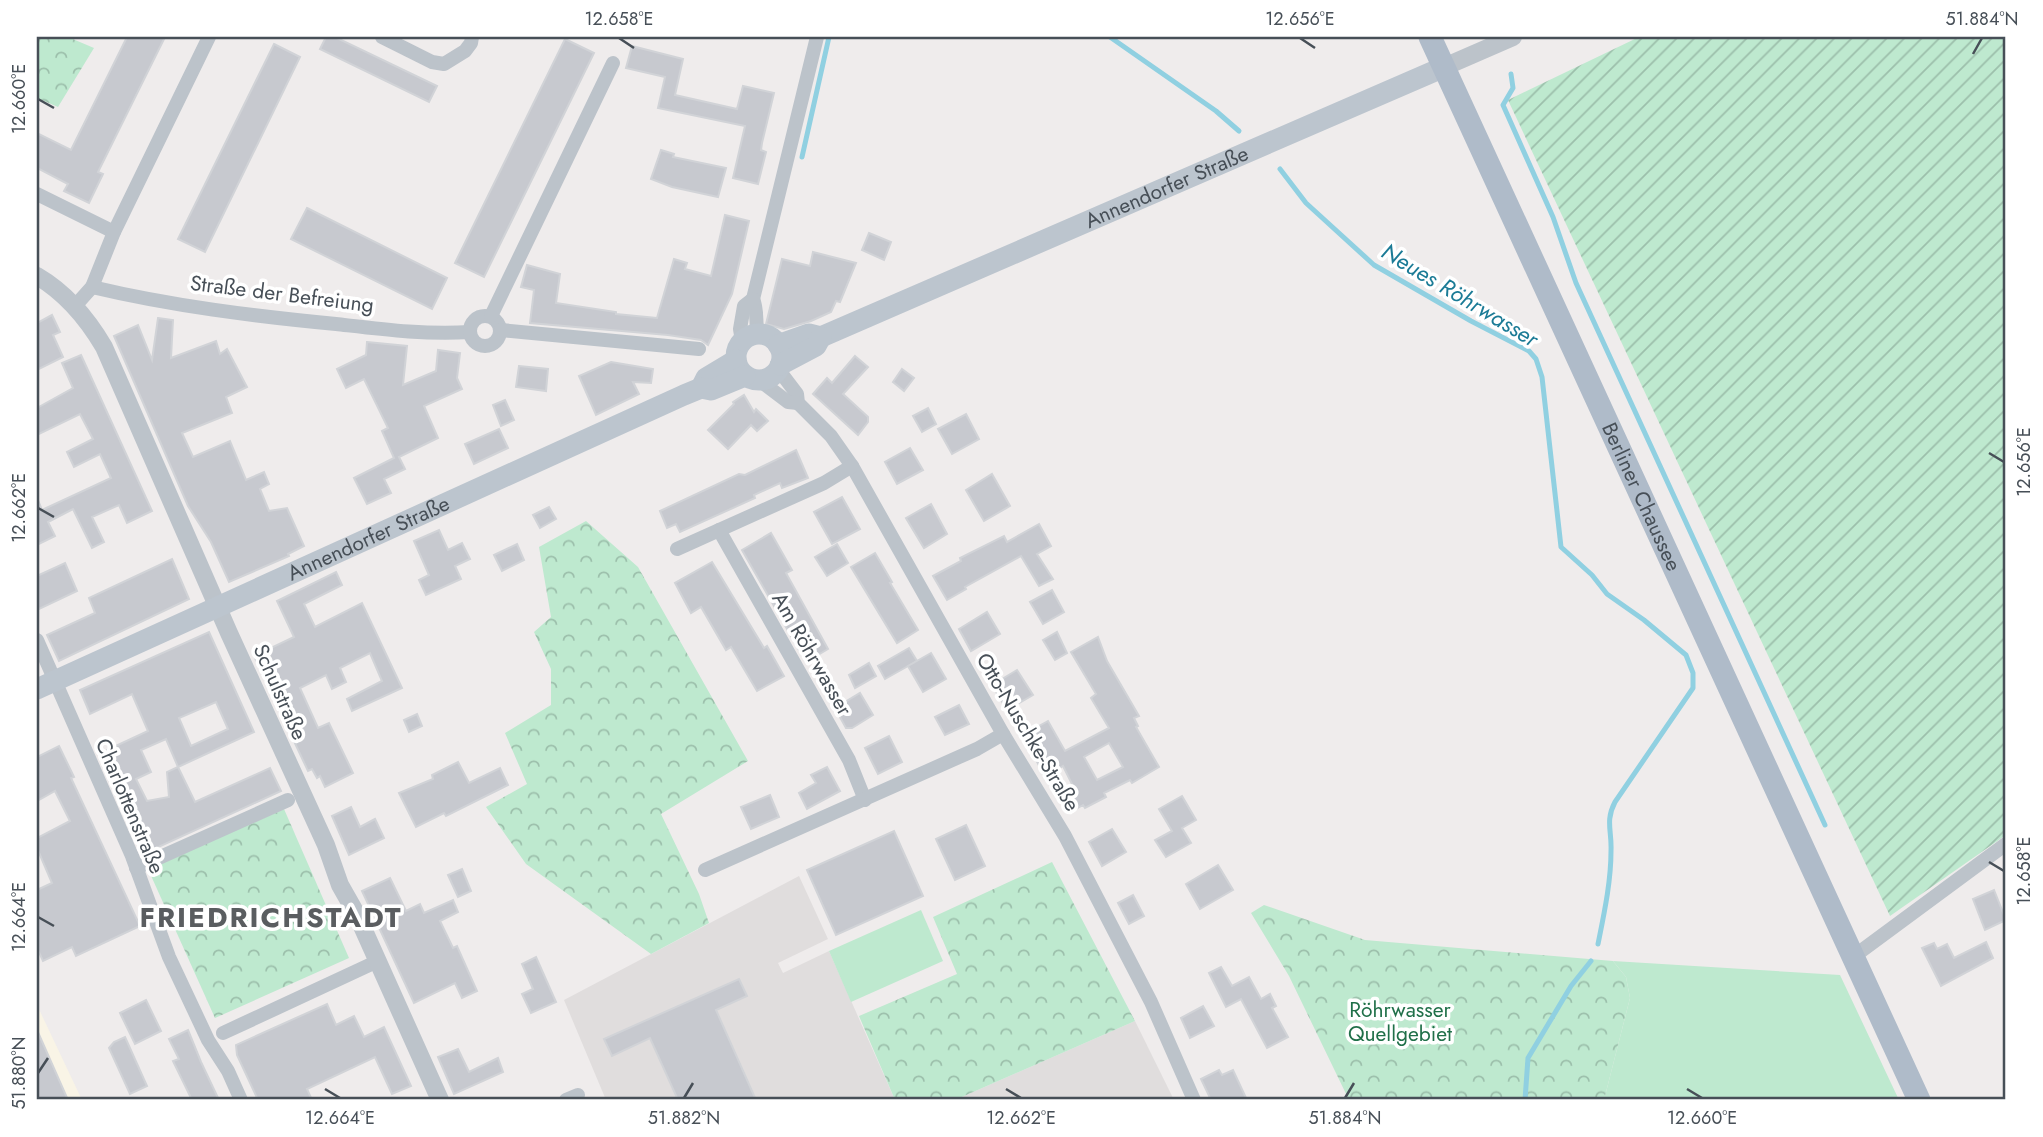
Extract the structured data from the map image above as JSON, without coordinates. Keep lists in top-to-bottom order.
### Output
{
  "streets": {
    "main road": ["Annendorfer Straße", "Berliner Chaussee"],
    "street": [
      "Straße der Befreiung",
      "Am Röhrwasser",
      "Schulstraße",
      "Otto-Nuschke-Straße",
      "Charlottenstraße"
    ]
  },
  "crossings": [
    ["Annendorfer Straße", "Berliner Chaussee"],
    ["Annendorfer Straße", "Schulstraße"],
    ["Annendorfer Straße", "Otto-Nuschke-Straße"],
    ["Annendorfer Straße", "Charlottenstraße"]
  ],
  "districts": ["FRIEDRICHSTADT"],
  "water": ["Neues Röhrwasser"],
  "parks": ["Röhrwasser Quellgebiet"],
  "coordinates": [
    "12.658°E",
    "12.656°E",
    "51.884°N",
    "12.660°E",
    "12.662°E",
    "12.664°E",
    "51.880°N",
    "51.882°N"
  ]
}
